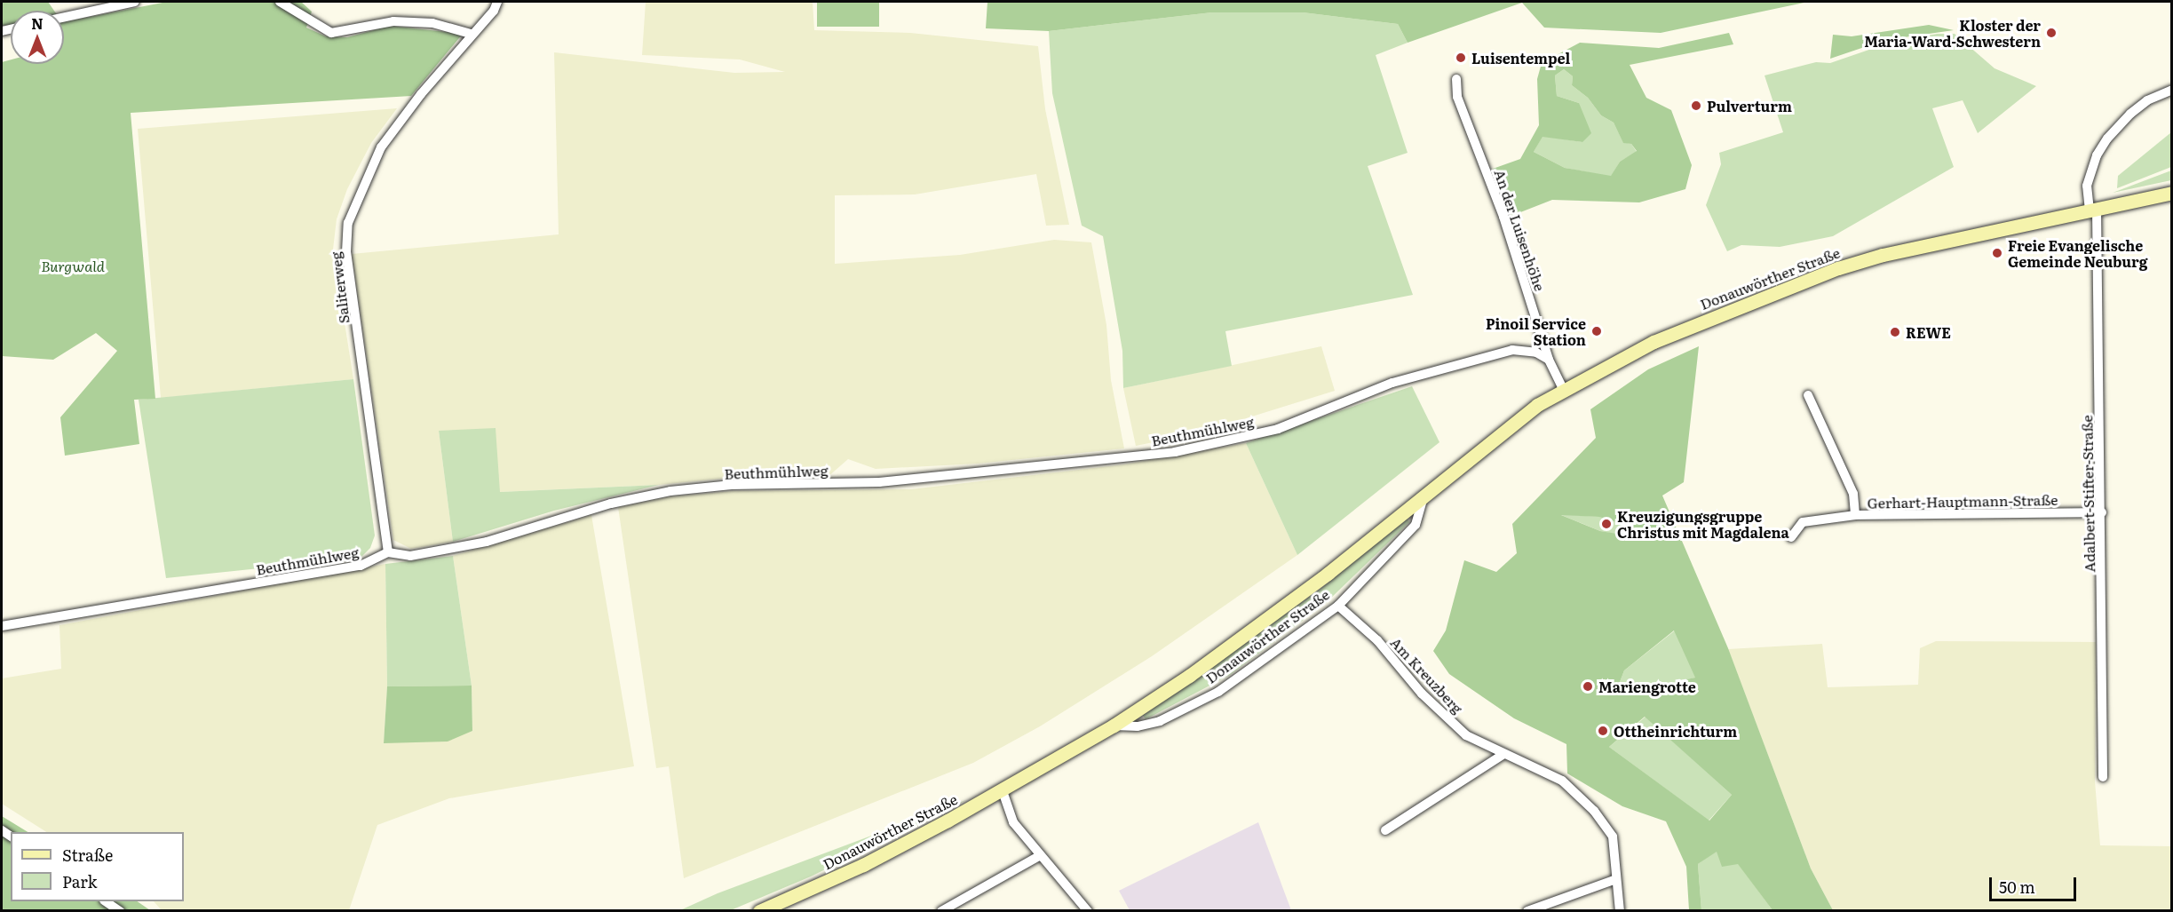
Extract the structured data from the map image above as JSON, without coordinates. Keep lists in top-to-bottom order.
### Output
{
  "streets": {
    "main road": ["Donauwörther Straße"],
    "street": [
      "An der Luisenhöhe",
      "Saliterweg",
      "Beuthmühlweg",
      "Adalbert-Stifter-Straße",
      "Gerhart-Hauptmann-Straße",
      "Am Kreuzberg"
    ]
  },
  "crossings": [
    ["An der Luisenhöhe", "Donauwörther Straße"],
    ["An der Luisenhöhe", "Beuthmühlweg"],
    ["Donauwörther Straße", "Adalbert-Stifter-Straße"],
    ["Donauwörther Straße", "Am Kreuzberg"],
    ["Saliterweg", "Beuthmühlweg"],
    ["Adalbert-Stifter-Straße", "Gerhart-Hauptmann-Straße"]
  ],
  "parks": ["Burgwald"],
  "places": [
    "Kloster der Maria-Ward-Schwestern",
    "Luisentempel",
    "Pulverturm",
    "Freie Evangelische Gemeinde Neuburg",
    "Pinoil Service Station",
    "REWE",
    "Kreuzigungsgruppe Christus mit Magdalena",
    "Mariengrotte",
    "Ottheinrichturm"
  ],
  "legend": ["Straße", "Park"],
  "scale_bar": "50 m",
  "north": "top"
}
